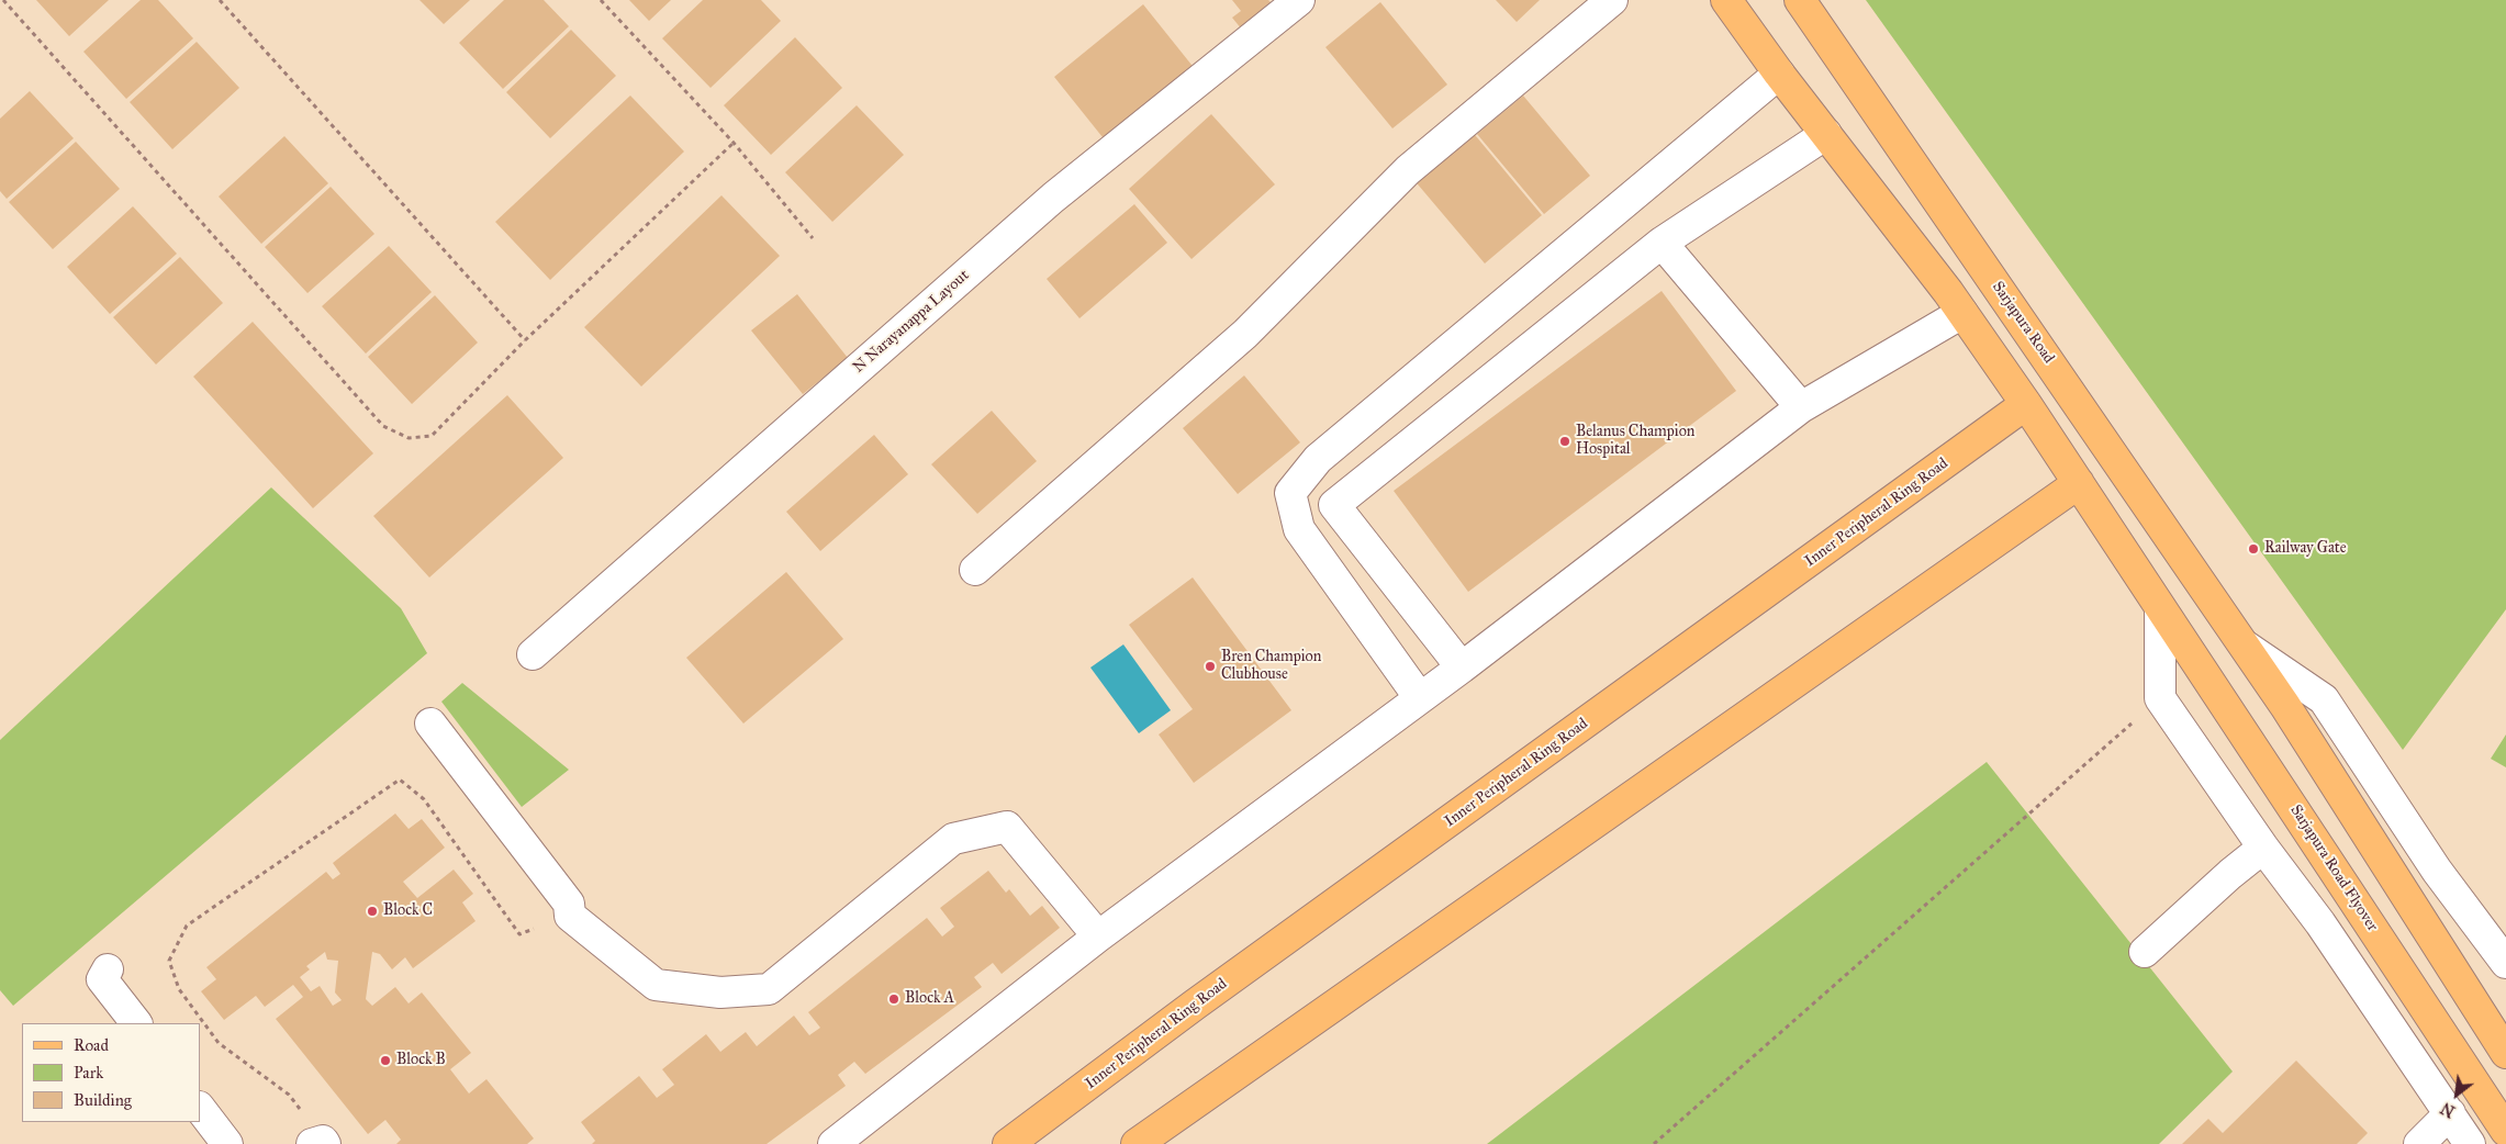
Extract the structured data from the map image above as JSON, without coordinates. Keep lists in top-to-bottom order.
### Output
{
  "streets": {
    "main road": ["Sarjapura Road", "Inner Peripheral Ring Road", "Sarjapura Road Flyover"],
    "street": ["N Narayanappa Layout"]
  },
  "places": [
    "Belanus Champion Hospital",
    "Railway Gate",
    "Bren Champion Clubhouse",
    "Block C",
    "Block A",
    "Block B"
  ],
  "legend": ["Road", "Park", "Building"],
  "north": "bottom left"
}
